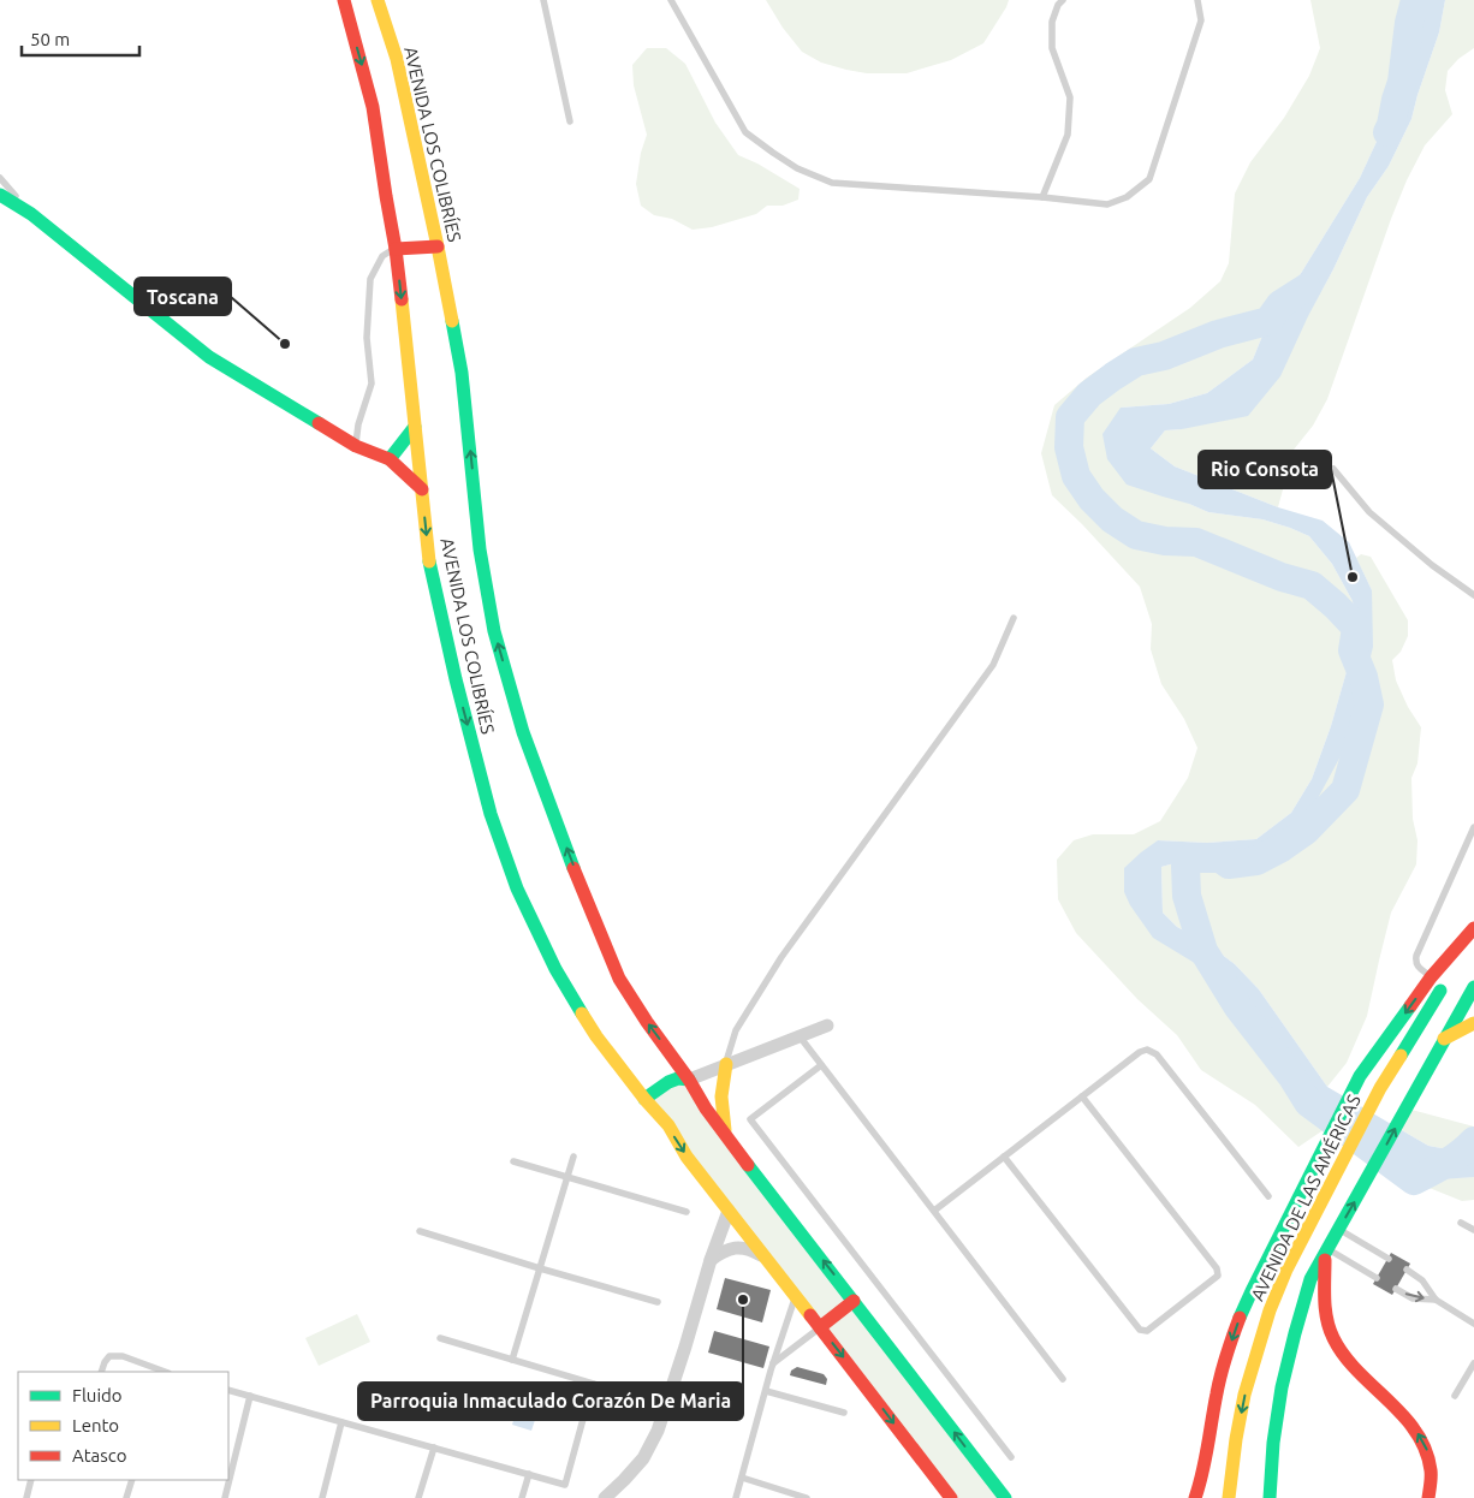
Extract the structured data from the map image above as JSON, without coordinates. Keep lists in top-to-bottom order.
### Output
{
  "streets": {
    "main road": ["AVENIDA LOS COLIBRÍES", "AVENIDA DE LAS AMÉRICAS"]
  },
  "places": ["Toscana", "Rio Consota", "Parroquia Inmaculado Corazón De Maria"],
  "legend": ["Fluido", "Lento", "Atasco"],
  "scale_bar": "50 m"
}
